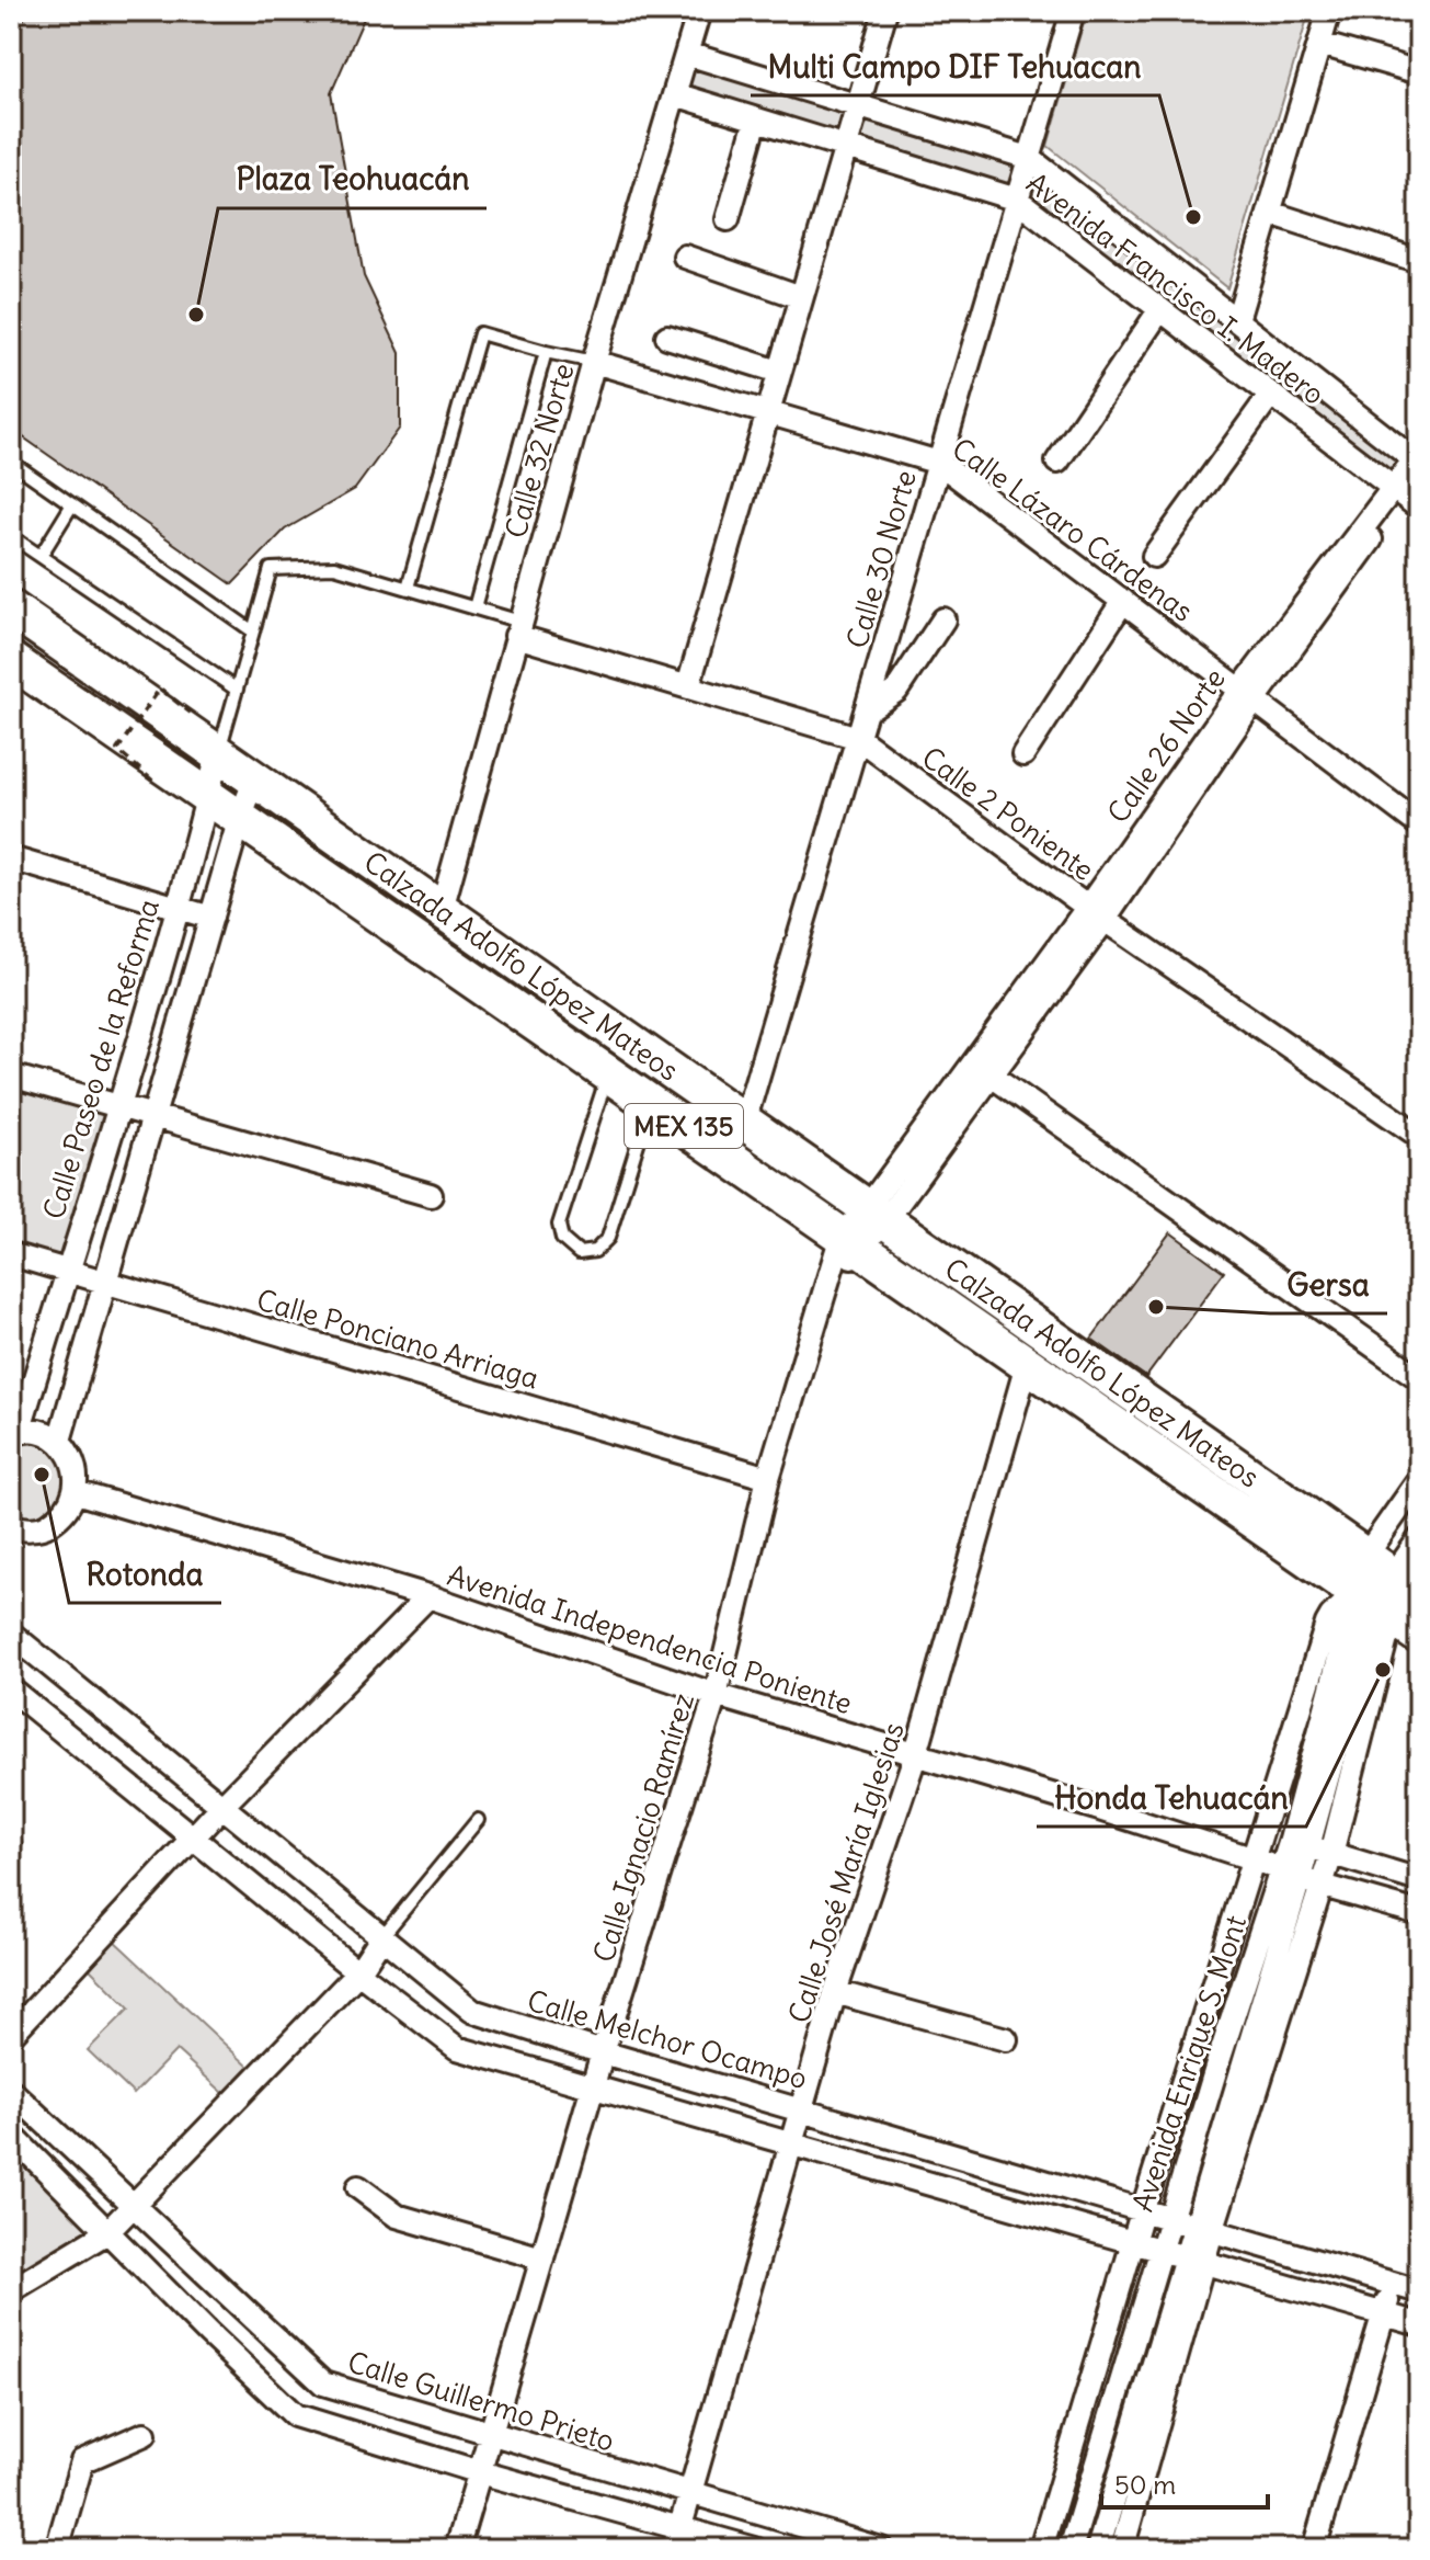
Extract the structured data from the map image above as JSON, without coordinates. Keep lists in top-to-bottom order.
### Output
{
  "streets": {
    "main road": ["Calzada Adolfo López Mateos", "MEX 135"],
    "street": [
      "Avenida Francisco I. Madero",
      "Calle 32 Norte",
      "Calle Lázaro Cárdenas",
      "Calle 30 Norte",
      "Calle 26 Norte",
      "Calle 2 Poniente",
      "Calle Paseo de la Reforma",
      "Calle Ponciano Arriaga",
      "Avenida Independencia Poniente",
      "Calle Ignacio Ramírez",
      "Calle José María Iglesias",
      "Calle Melchor Ocampo",
      "Avenida Enrique S. Mont",
      "Calle Guillermo Prieto"
    ]
  },
  "crossings": [
    ["Avenida Francisco I. Madero", "Calle 32 Norte"],
    ["Avenida Francisco I. Madero", "Calle 30 Norte"],
    ["Avenida Francisco I. Madero", "Calle 26 Norte"],
    ["Calle 32 Norte", "Calle Lázaro Cárdenas"],
    ["Calle 32 Norte", "Calle 2 Poniente"],
    ["Calle 32 Norte", "Calzada Adolfo López Mateos"],
    ["Calle Lázaro Cárdenas", "Calle 30 Norte"],
    ["Calle Lázaro Cárdenas", "Calle 26 Norte"],
    ["Calle 30 Norte", "Calle 2 Poniente"],
    ["Calle 30 Norte", "Calzada Adolfo López Mateos"],
    ["Calle 26 Norte", "Calle 2 Poniente"],
    ["Calle 26 Norte", "Calzada Adolfo López Mateos"],
    ["Calle 26 Norte", "Calle Ignacio Ramírez"],
    ["Calzada Adolfo López Mateos", "Calle Paseo de la Reforma"],
    ["Calzada Adolfo López Mateos", "Calle Ignacio Ramírez"],
    ["Calzada Adolfo López Mateos", "Calle José María Iglesias"],
    ["Calzada Adolfo López Mateos", "Avenida Enrique S. Mont"],
    ["Calle Paseo de la Reforma", "Calle Ponciano Arriaga"],
    ["Calle Ponciano Arriaga", "Calle Ignacio Ramírez"],
    ["Avenida Independencia Poniente", "Calle Ignacio Ramírez"],
    ["Avenida Independencia Poniente", "Calle José María Iglesias"],
    ["Avenida Independencia Poniente", "Avenida Enrique S. Mont"],
    ["Calle Ignacio Ramírez", "Calle Melchor Ocampo"],
    ["Calle Ignacio Ramírez", "Calle Guillermo Prieto"],
    ["Calle José María Iglesias", "Calle Melchor Ocampo"],
    ["Calle José María Iglesias", "Calle Guillermo Prieto"],
    ["Calle Melchor Ocampo", "Avenida Enrique S. Mont"]
  ],
  "places": [
    "Multi Campo DIF Tehuacan",
    "Plaza Teohuacán",
    "Gersa",
    "Rotonda",
    "Honda Tehuacán"
  ],
  "scale_bar": "50 m"
}
